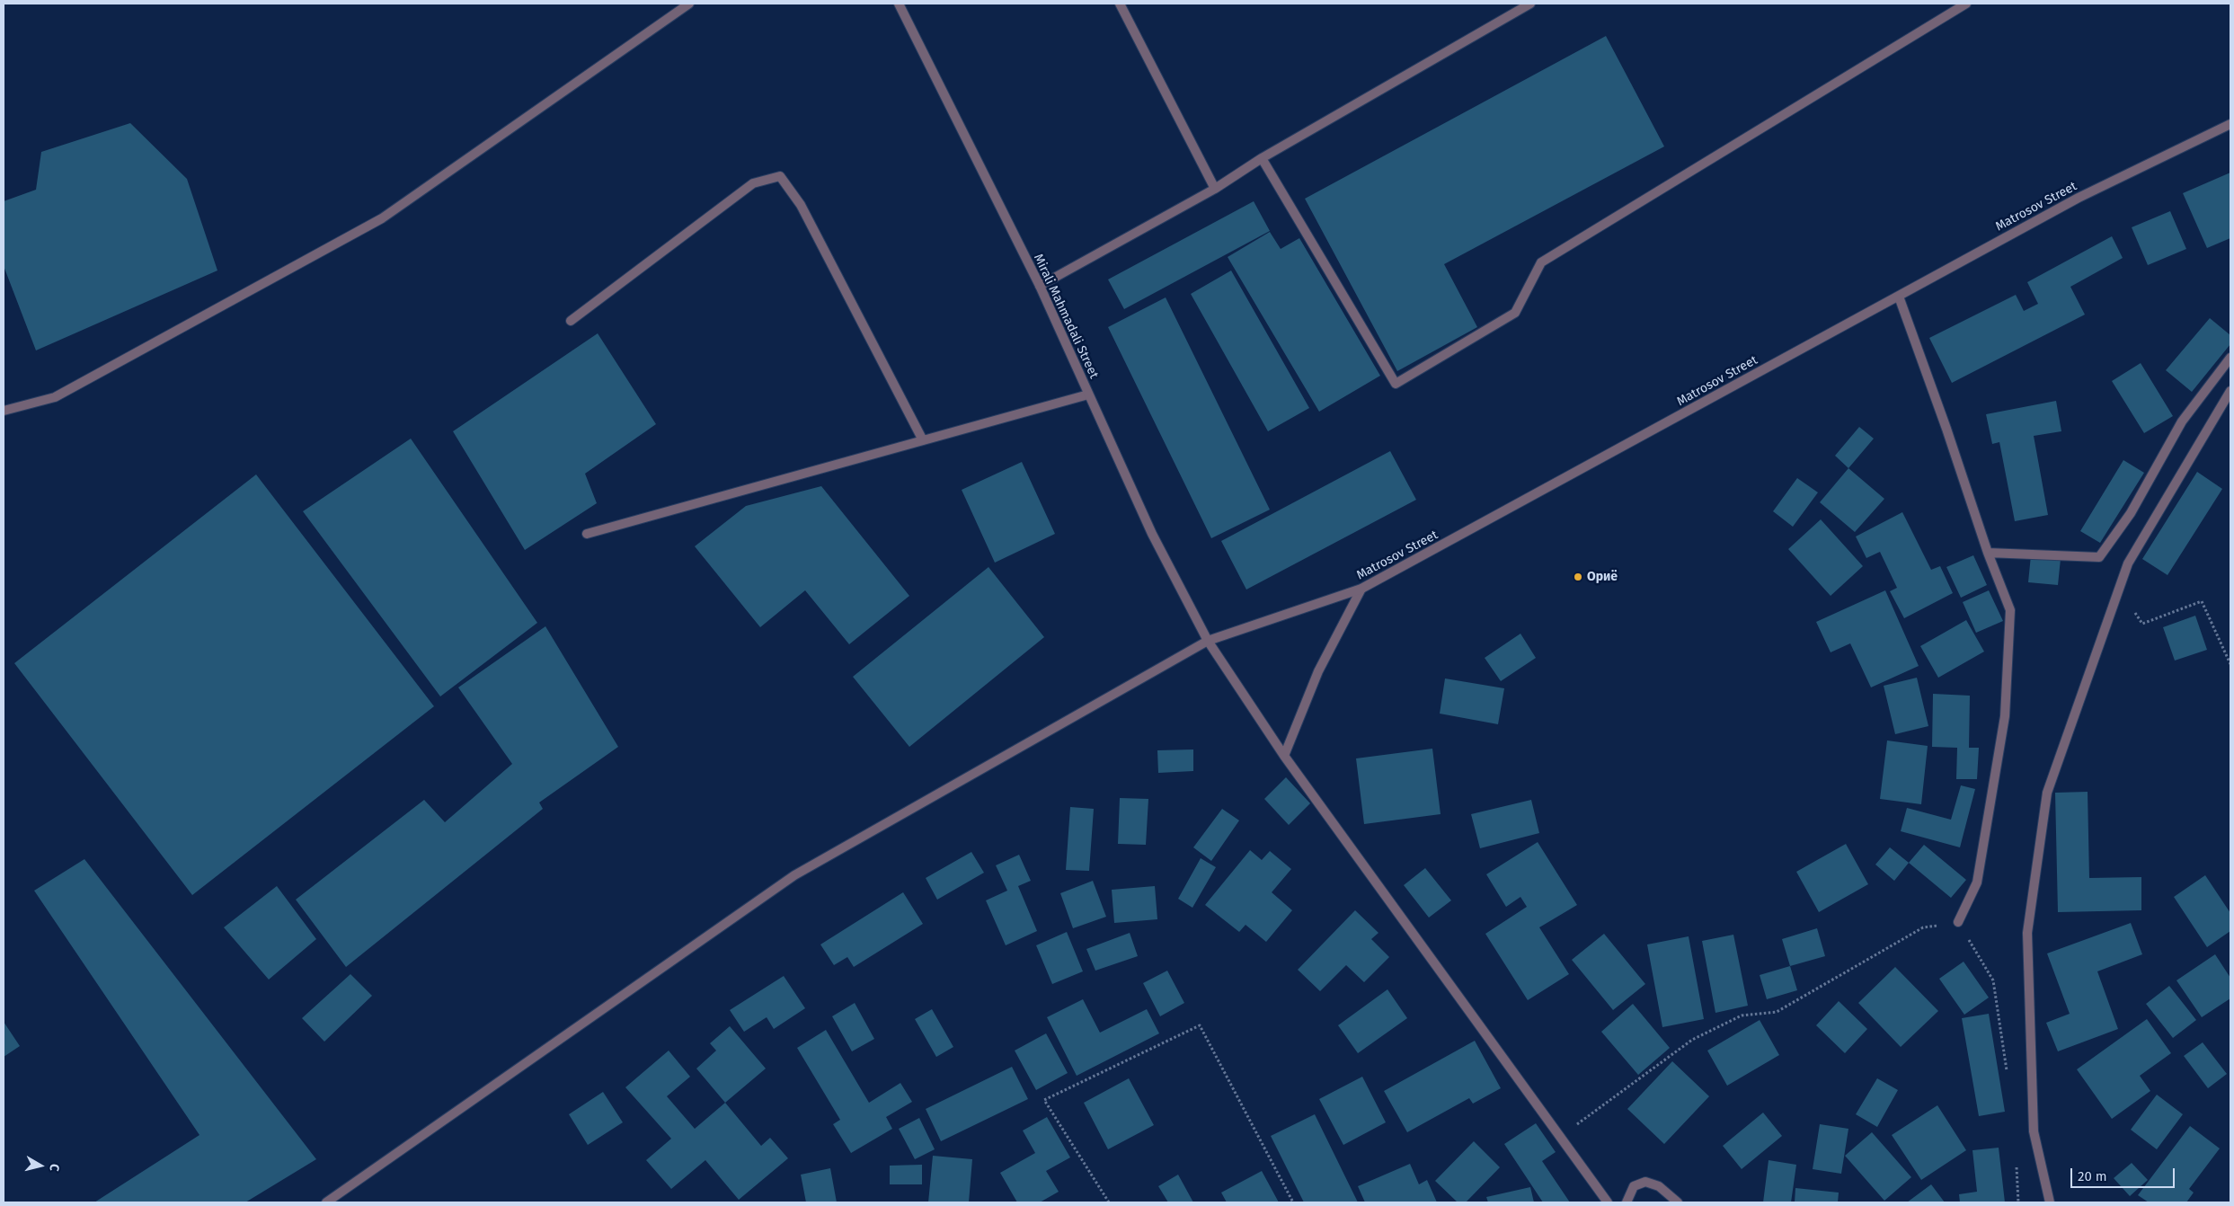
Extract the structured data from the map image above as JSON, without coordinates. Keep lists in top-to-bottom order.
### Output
{
  "streets": {
    "street": ["Matrosov Street", "Mirali Mahmadali Street"]
  },
  "crossings": [
    ["Matrosov Street", "Mirali Mahmadali Street"]
  ],
  "places": ["Ориё"],
  "scale_bar": "20 m",
  "north": "right"
}
